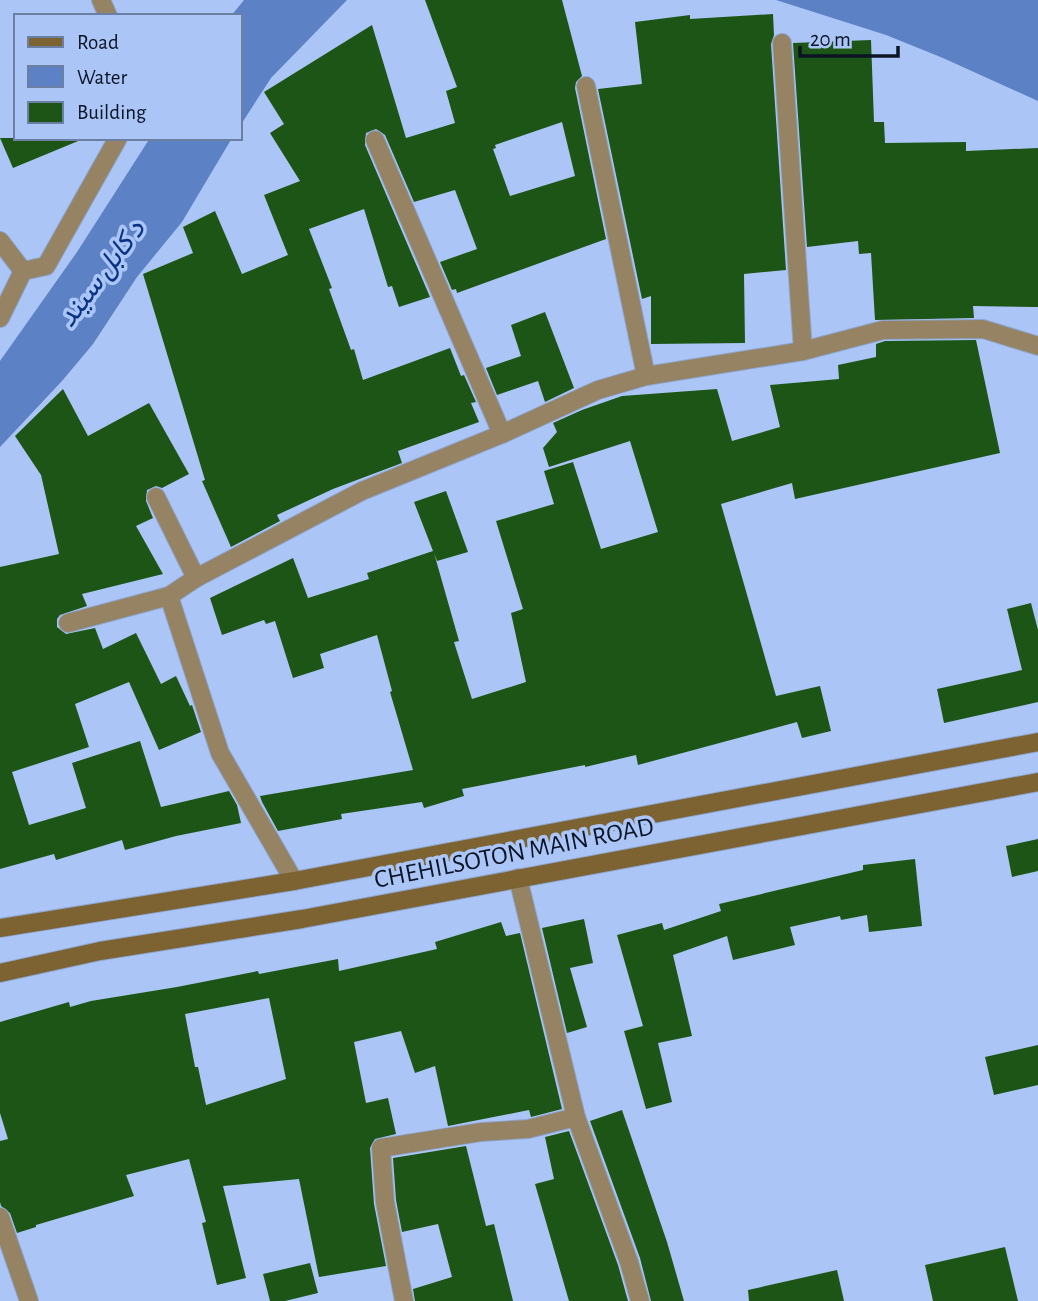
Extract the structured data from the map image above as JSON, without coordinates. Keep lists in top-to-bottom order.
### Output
{
  "streets": {
    "main road": ["CHEHILSOTON MAIN ROAD"]
  },
  "water": ["د کابل سيند"],
  "legend": ["Road", "Water", "Building"],
  "scale_bar": "20 m"
}
